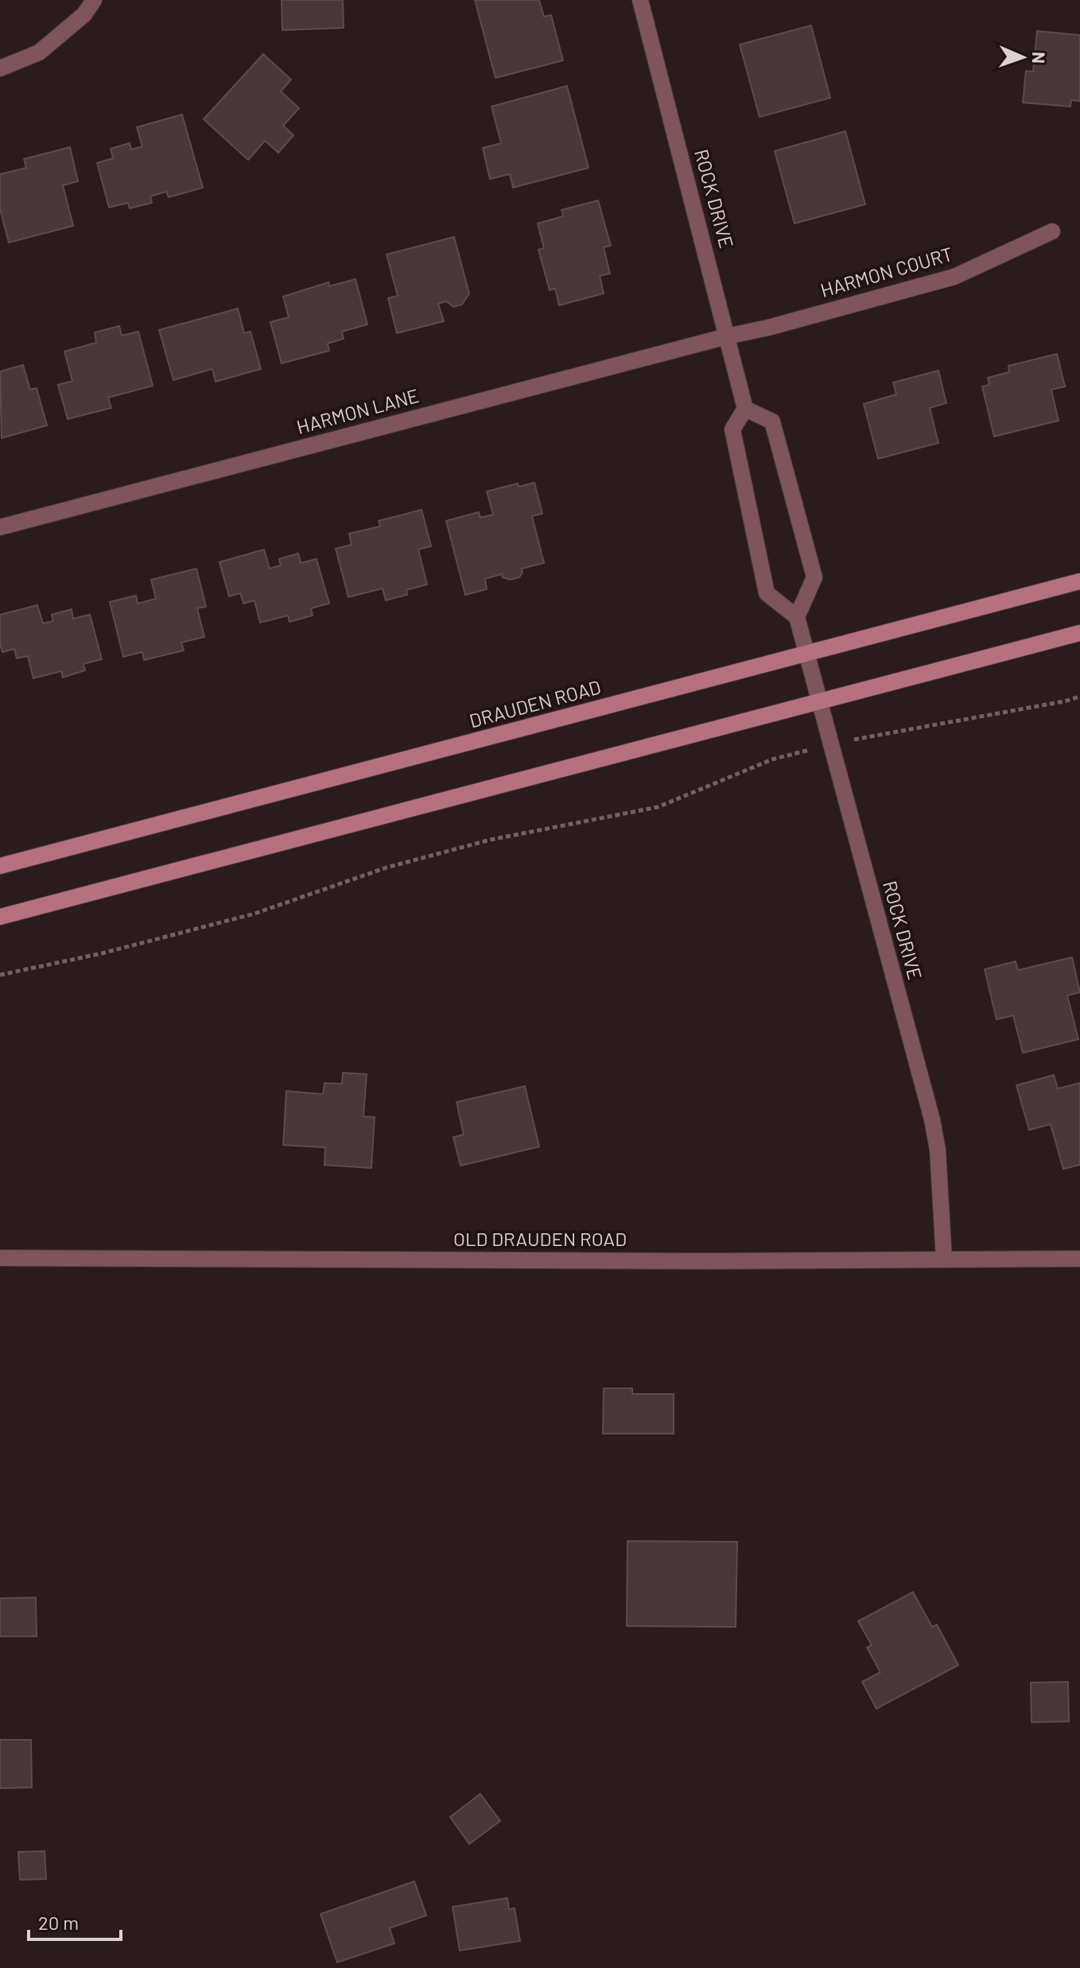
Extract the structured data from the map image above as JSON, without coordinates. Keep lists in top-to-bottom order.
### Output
{
  "streets": {
    "street": [
      "ROCK DRIVE",
      "HARMON COURT",
      "HARMON LANE",
      "DRAUDEN ROAD",
      "OLD DRAUDEN ROAD"
    ]
  },
  "crossings": [
    ["ROCK DRIVE", "HARMON COURT"],
    ["ROCK DRIVE", "HARMON LANE"],
    ["ROCK DRIVE", "DRAUDEN ROAD"],
    ["ROCK DRIVE", "OLD DRAUDEN ROAD"],
    ["HARMON COURT", "HARMON LANE"]
  ],
  "scale_bar": "20 m",
  "north": "right"
}
